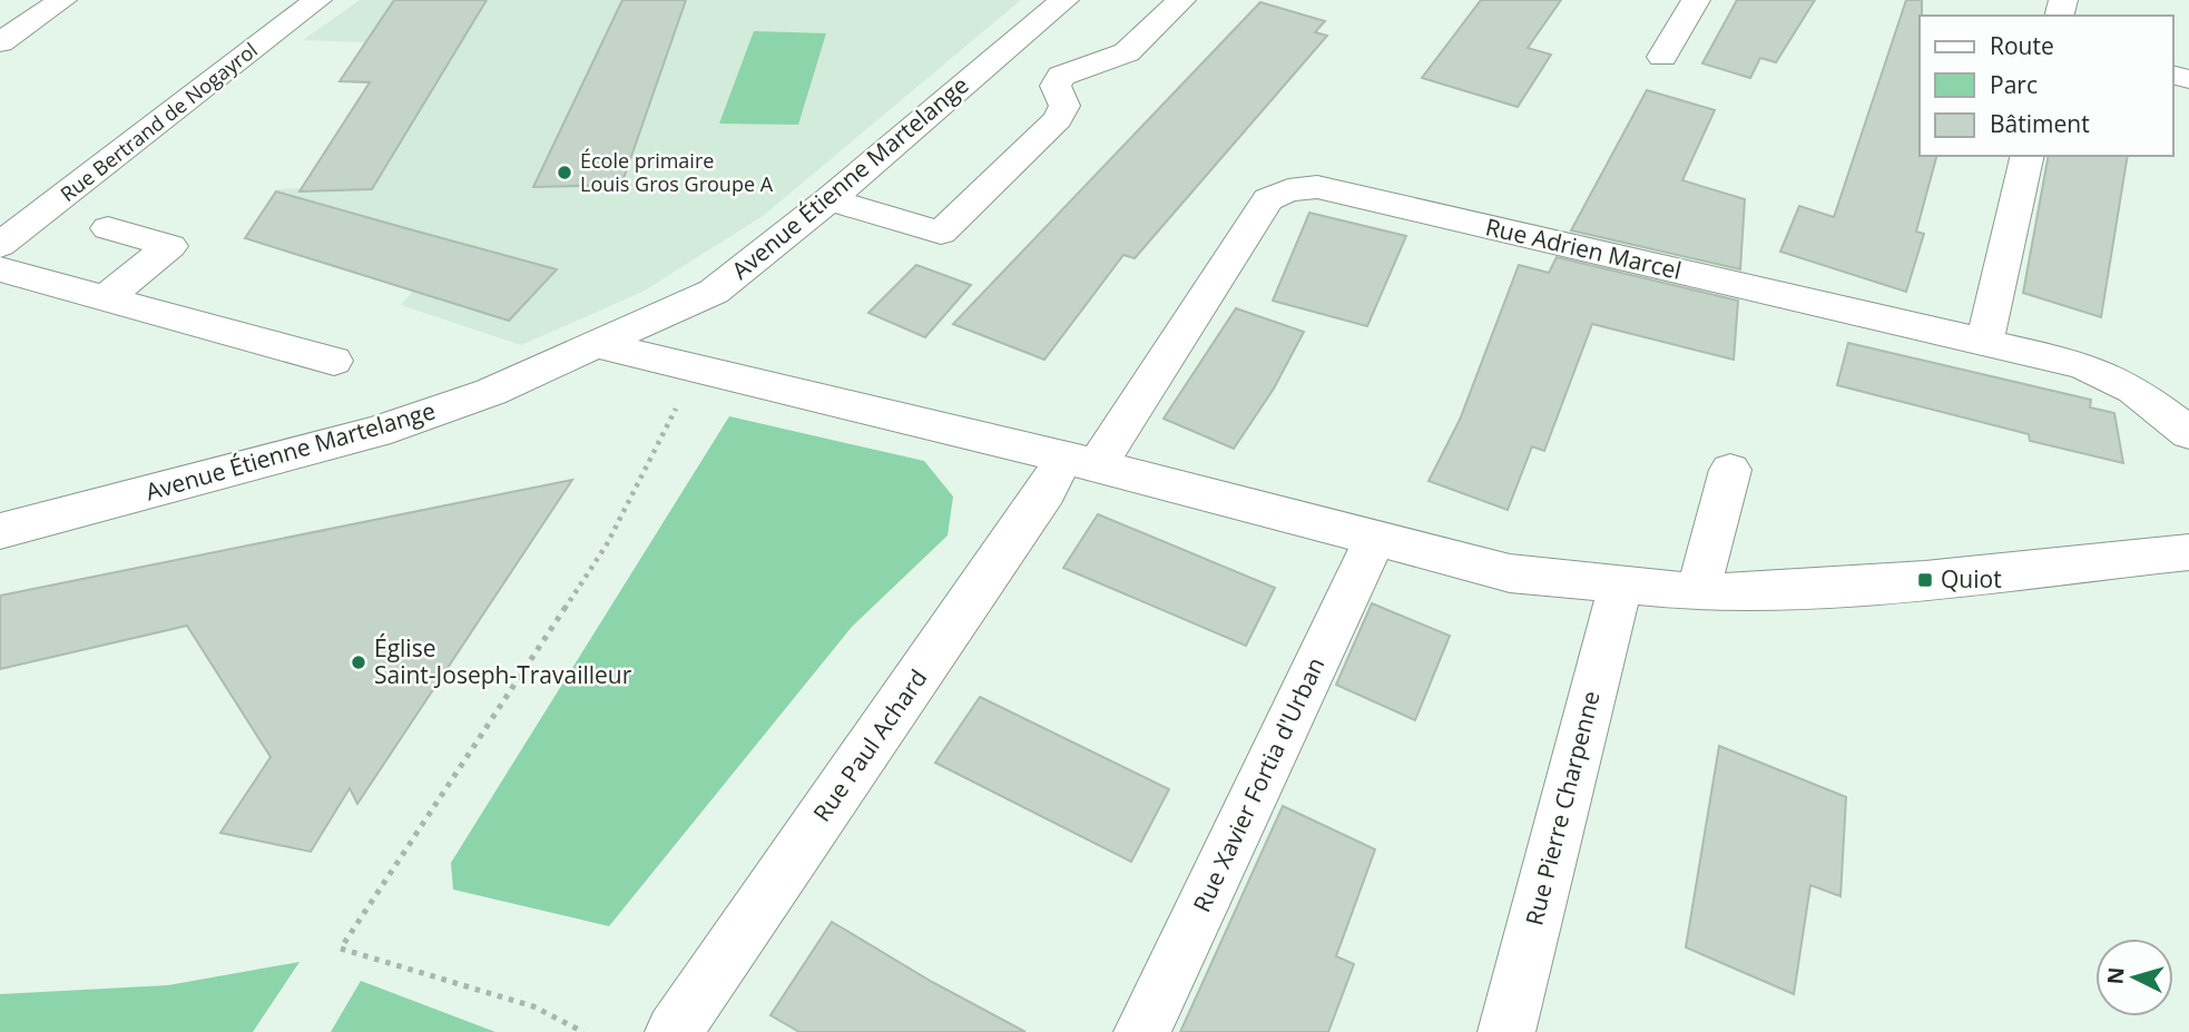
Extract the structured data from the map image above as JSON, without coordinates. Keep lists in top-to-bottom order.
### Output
{
  "streets": {
    "street": [
      "Rue Bertrand de Nogayrol",
      "Avenue Étienne Martelange",
      "Rue Adrien Marcel",
      "Rue Paul Achard",
      "Rue Xavier Fortia d'Urban",
      "Rue Pierre Charpenne"
    ]
  },
  "crossings": [
    ["Rue Adrien Marcel", "Rue Paul Achard"]
  ],
  "places": {
    "other": ["École primaire Louis Gros Groupe A", "Église Saint-Joseph-Travailleur"],
    "transit": ["Quiot"]
  },
  "legend": ["Route", "Parc", "Bâtiment"],
  "north": "left"
}
